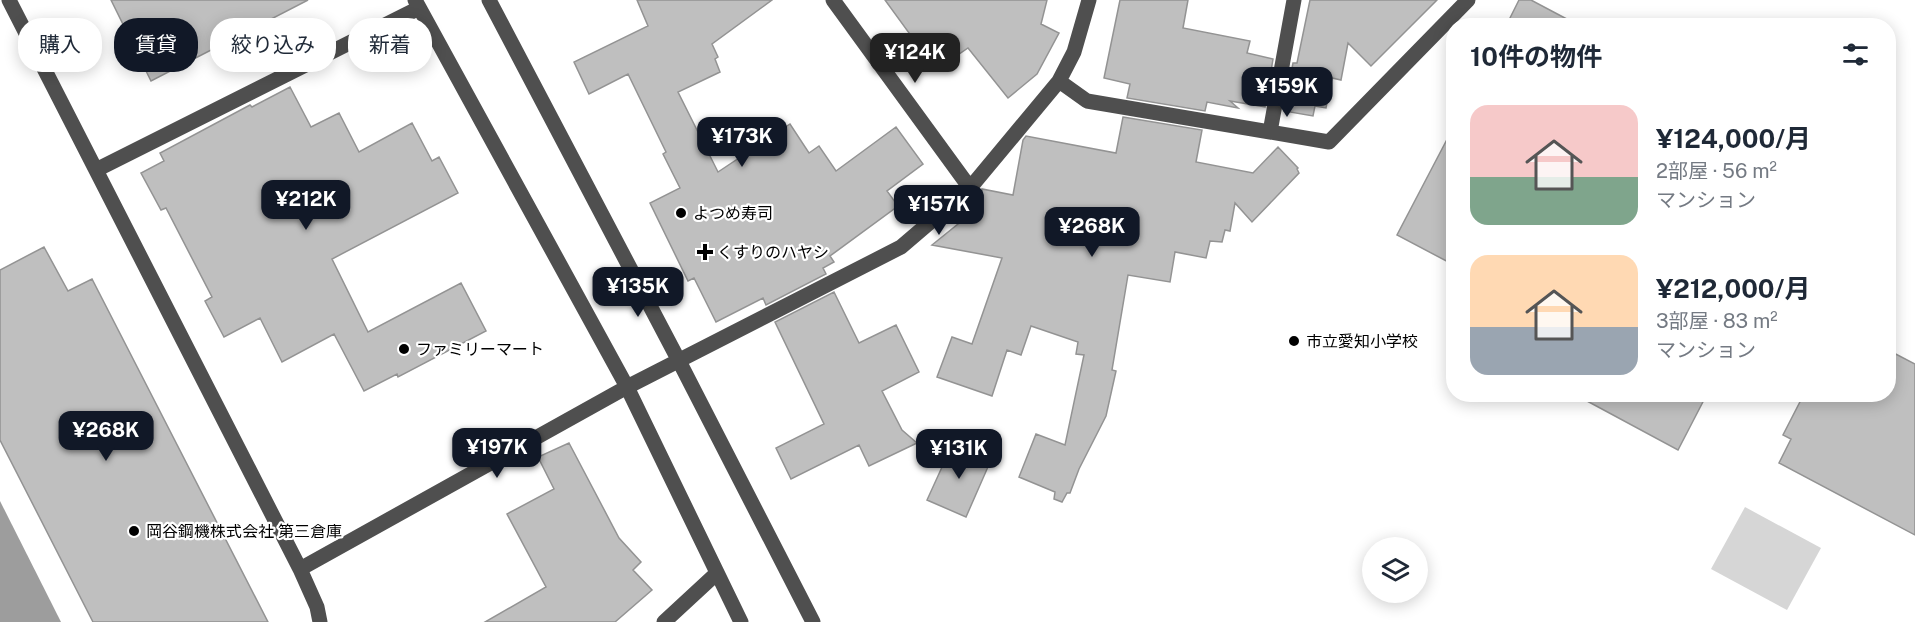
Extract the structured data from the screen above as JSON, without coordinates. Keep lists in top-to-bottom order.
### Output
{
  "places": {
    "other": [
      "よつめ寿司",
      "市立愛知小学校",
      "ファミリーマート",
      "岡谷鋼機株式会社 第三倉庫"
    ],
    "health": ["くすりのハヤシ"]
  },
  "page": {
    "chip": [
      "購入",
      "賃貸",
      "絞り込み",
      "新着"
    ],
    "heading": "10件の物件",
    "price": [
      "¥124K",
      "¥159K",
      "¥173K",
      "¥212K",
      "¥157K",
      "¥268K",
      "¥135K",
      "¥268K",
      "¥197K",
      "¥131K"
    ],
    "list": [
      {
        "name": "¥124,000/月",
        "note": "2部屋 · 56 m² · マンション"
      },
      {
        "name": "¥212,000/月",
        "note": "3部屋 · 83 m² · マンション"
      }
    ]
  }
}
